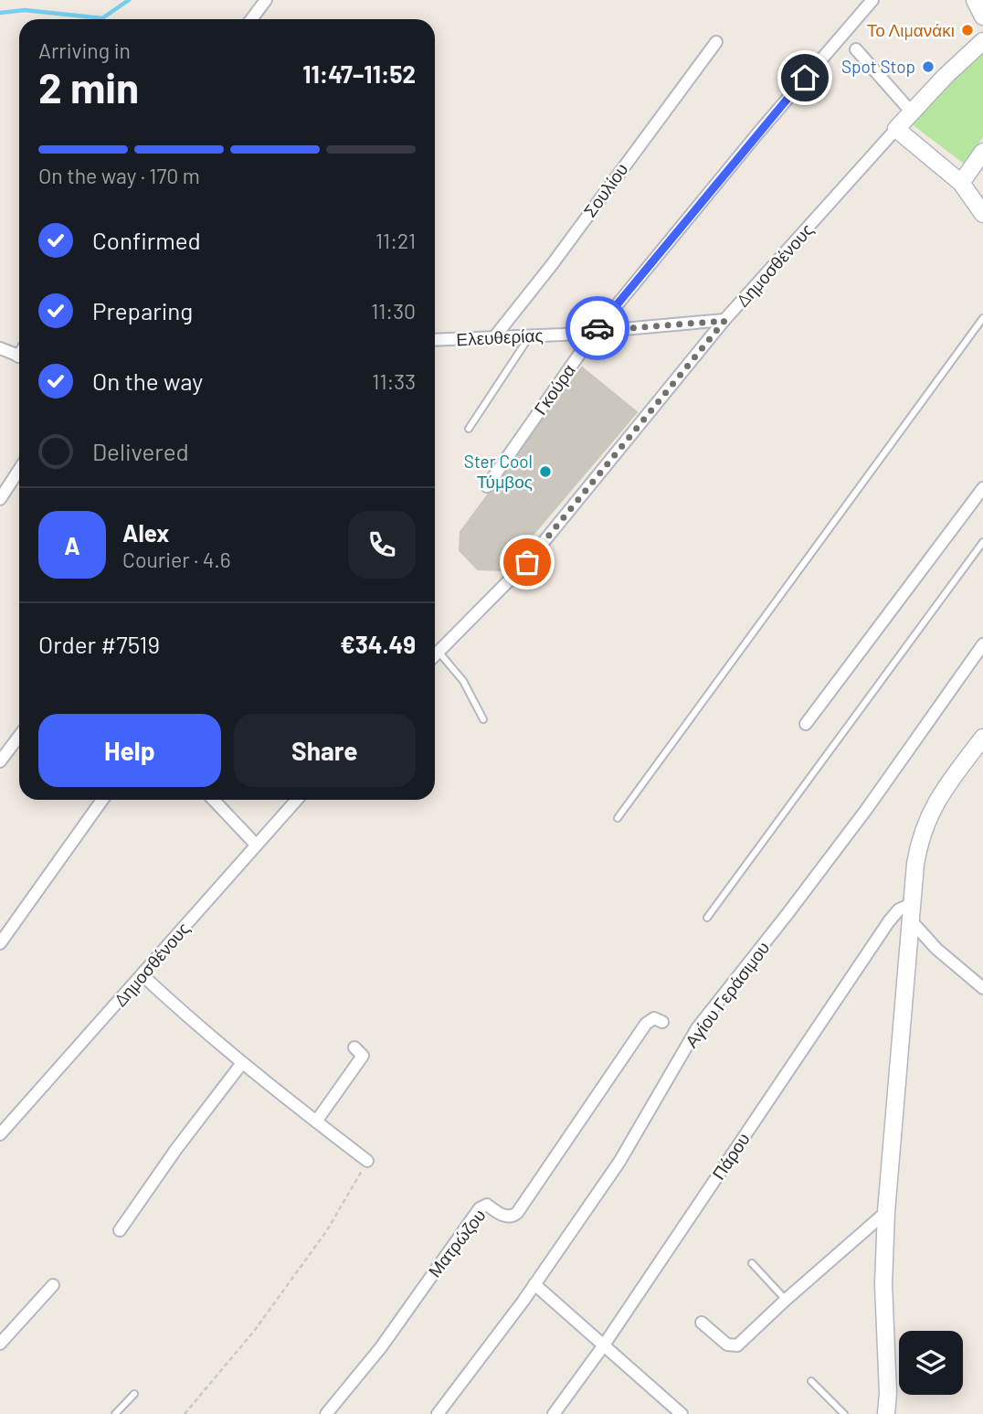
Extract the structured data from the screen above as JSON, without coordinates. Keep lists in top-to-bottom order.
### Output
{
  "streets": {
    "street": [
      "Σουλίου",
      "Δημοσθένους",
      "Ελευθερίας",
      "Γκούρα",
      "Αγίου Γεράσιμου",
      "Πάρου",
      "Ματρώζου"
    ]
  },
  "crossings": [
    ["Σουλίου", "Ελευθερίας"],
    ["Δημοσθένους", "Ελευθερίας"],
    ["Ελευθερίας", "Γκούρα"]
  ],
  "places": ["Το Λιμανάκι", "Spot Stop", "Ster Cool Τύμβος"],
  "page": {
    "heading": ["2 min", "Arriving in", "11:47–11:52"],
    "panel": [
      "Alex",
      "Courier · 4.6",
      "Order #7519",
      "€34.49"
    ],
    "bar": "On the way · 170 m",
    "list": [
      ["Confirmed", "11:21"],
      ["Preparing", "11:30"],
      ["On the way", "11:33"],
      "Delivered"
    ],
    "round": "A",
    "buttons": ["Help", "Share"]
  }
}
